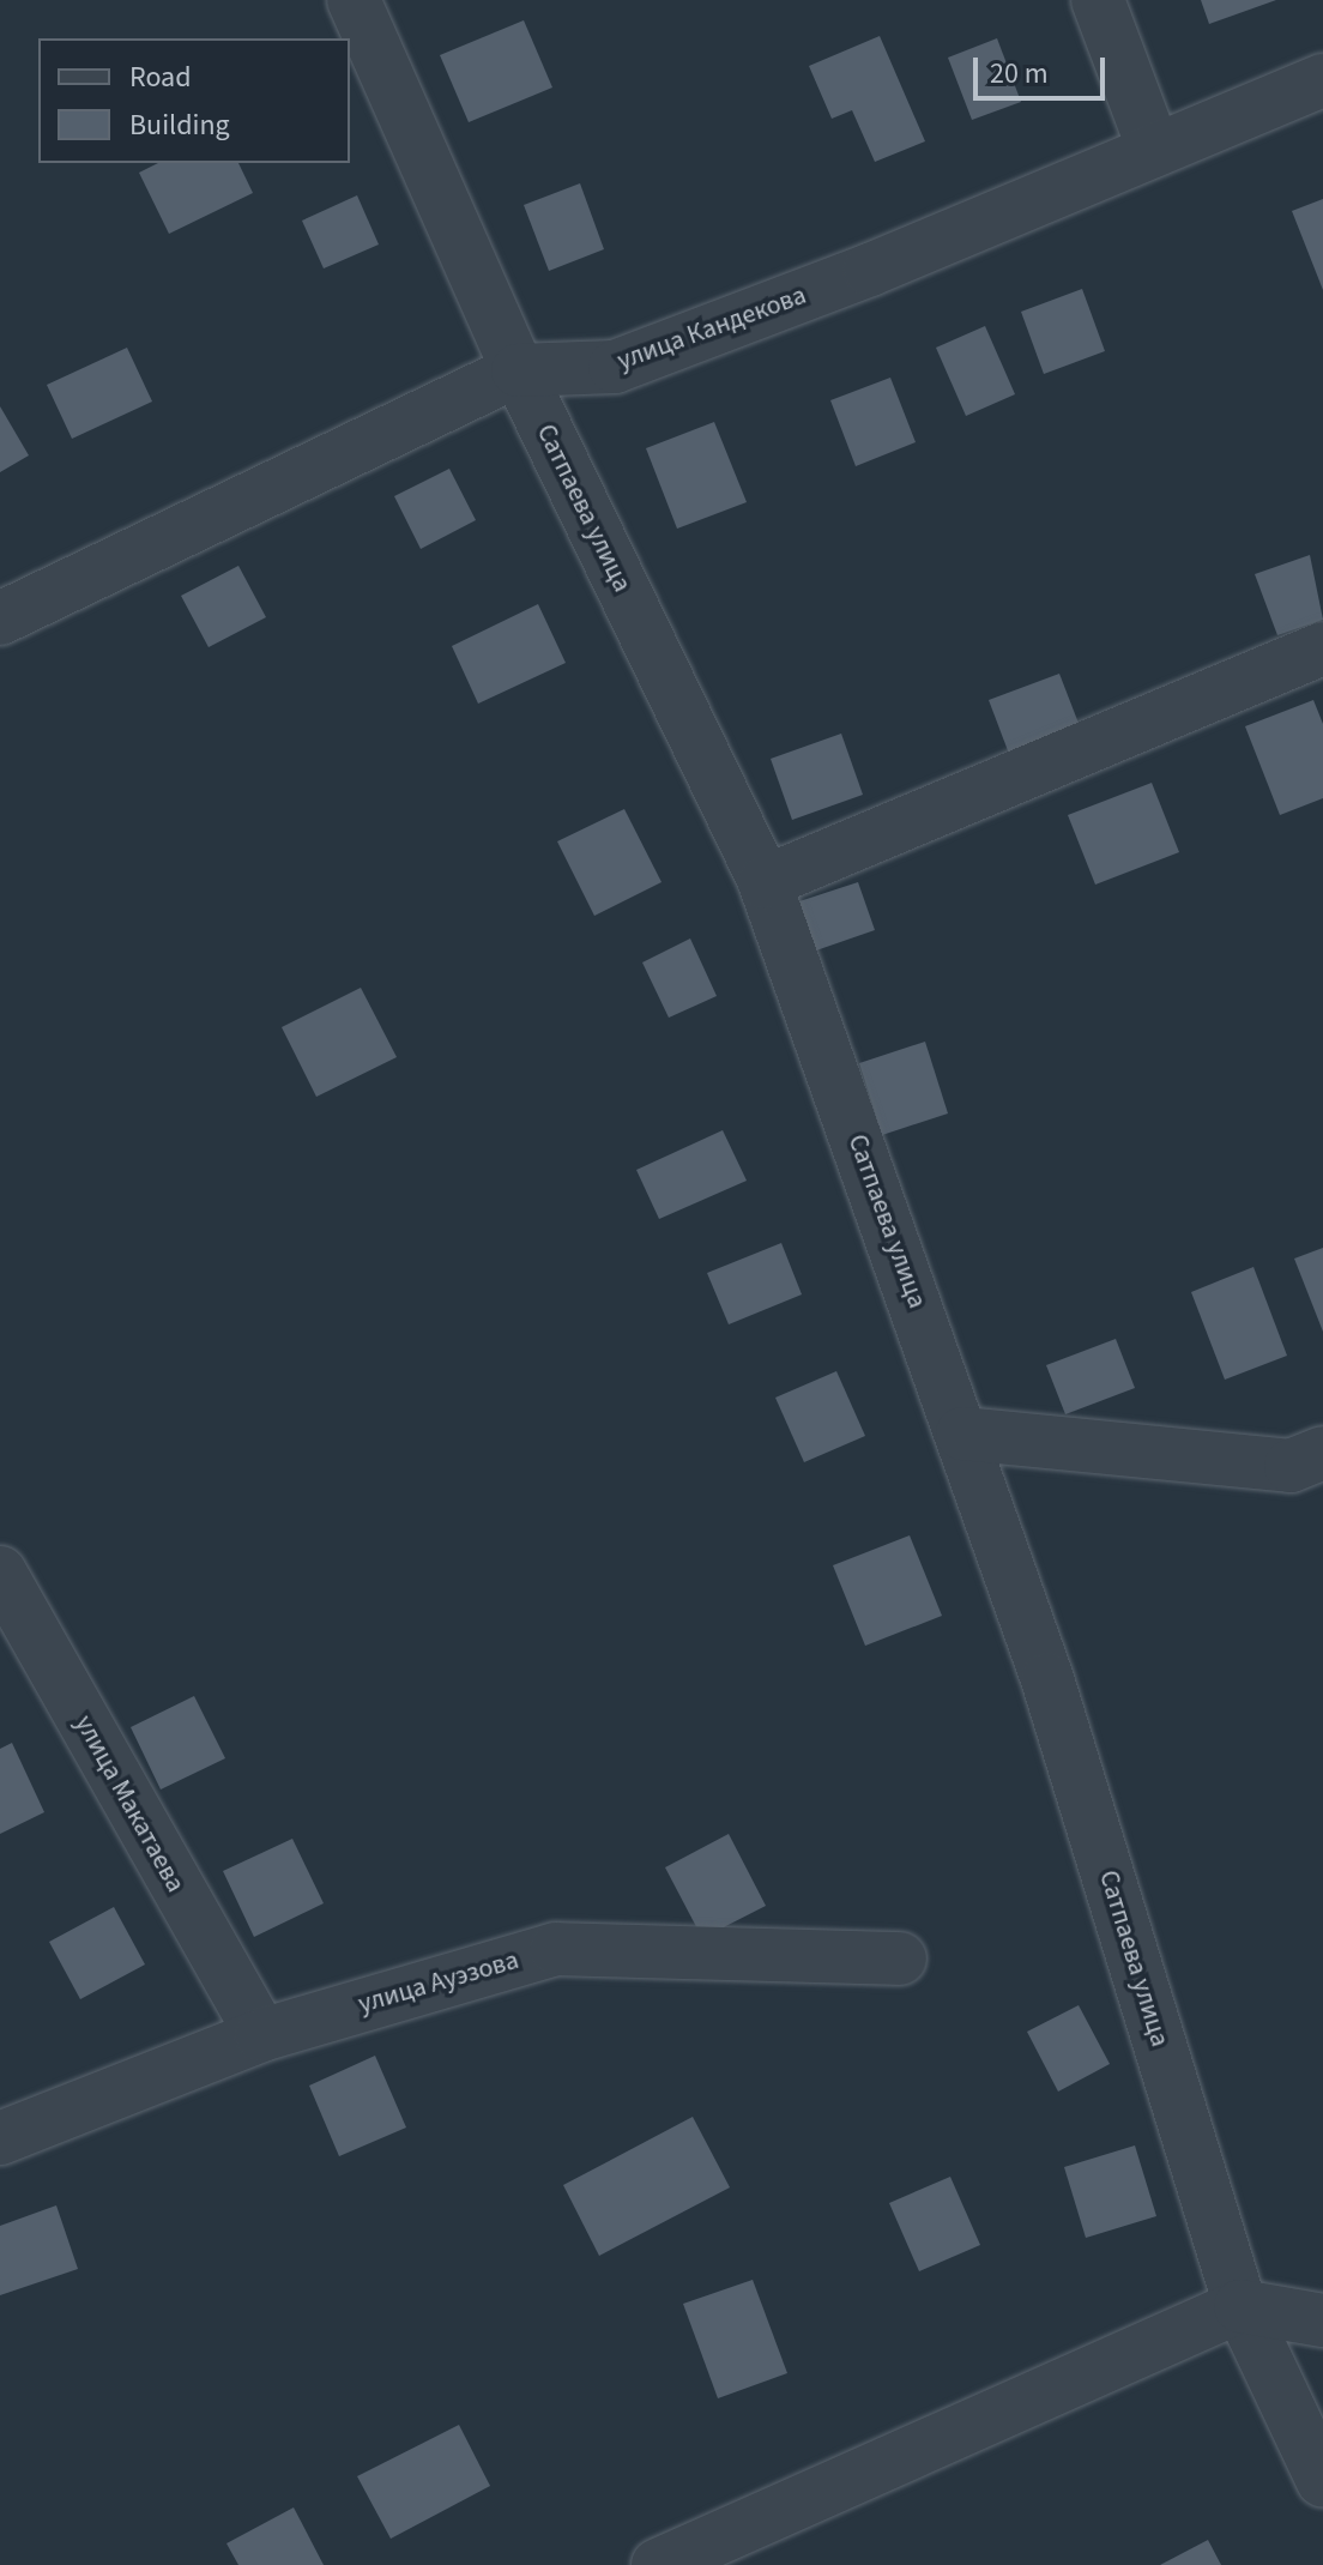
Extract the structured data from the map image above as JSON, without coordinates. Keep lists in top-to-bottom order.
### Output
{
  "streets": {
    "street": [
      "улица Кандекова",
      "Сатпаева улица",
      "улица Макатаева",
      "улица Ауэзова"
    ]
  },
  "crossings": [
    ["улица Кандекова", "Сатпаева улица"],
    ["улица Макатаева", "улица Ауэзова"]
  ],
  "legend": ["Road", "Building"],
  "scale_bar": "20 m"
}
